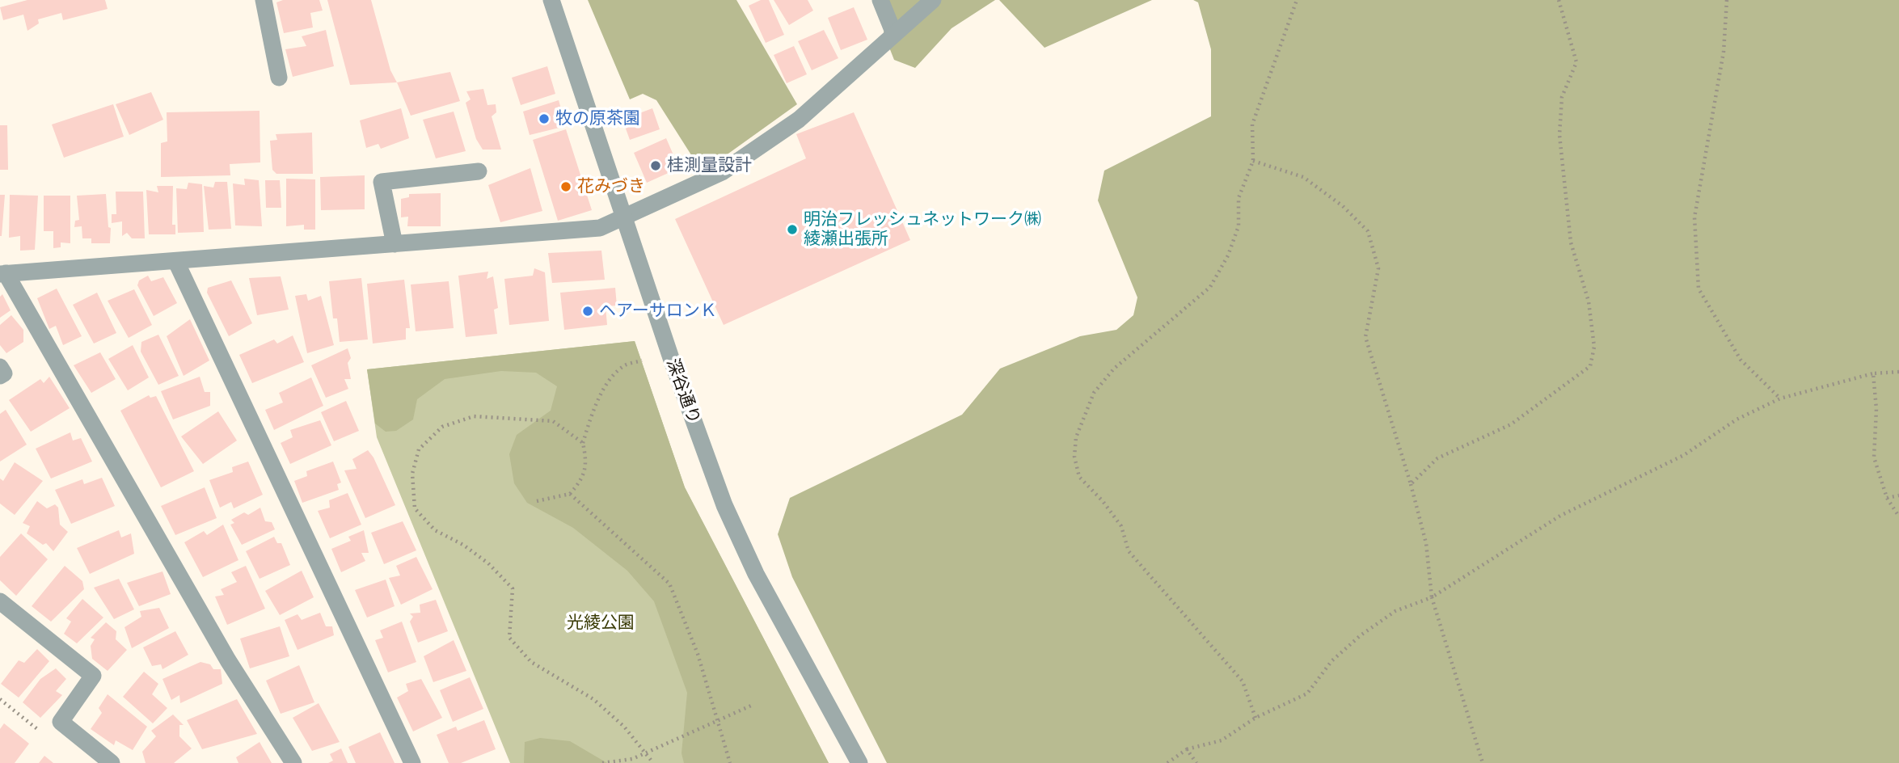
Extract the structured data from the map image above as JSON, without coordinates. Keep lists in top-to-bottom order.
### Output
{
  "streets": {
    "street": ["深谷通り"]
  },
  "parks": ["光綾公園"],
  "places": [
    "牧の原茶園",
    "桂測量設計",
    "花みづき",
    "明治フレッシュネットワーク㈱ 綾瀬出張所",
    "ヘアーサロンＫ"
  ]
}
